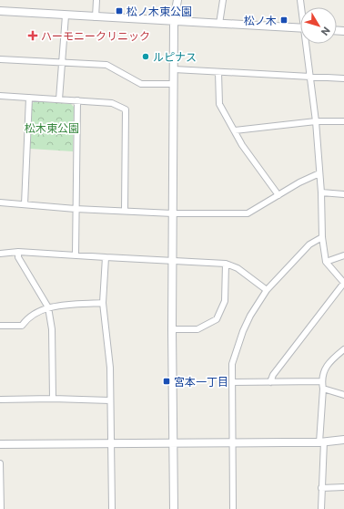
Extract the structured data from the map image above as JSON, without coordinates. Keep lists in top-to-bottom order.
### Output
{
  "parks": ["松木東公園"],
  "places": {
    "transit": ["松ノ木東公園", "松ノ木", "宮本一丁目"],
    "health": ["ハーモニークリニック"],
    "other": ["ルピナス"]
  },
  "north": "bottom right"
}
